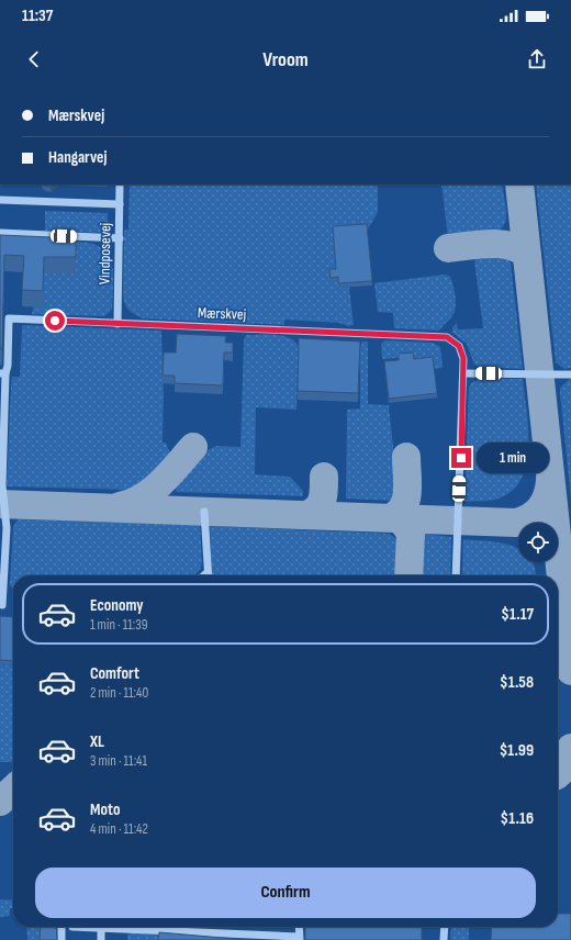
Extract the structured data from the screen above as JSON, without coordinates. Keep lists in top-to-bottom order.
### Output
{
  "streets": {
    "lane": ["Vindposevej", "Mærskvej"]
  },
  "crossings": [
    ["Vindposevej", "Mærskvej"]
  ],
  "page": {
    "status": "11:37",
    "header": "Vroom",
    "banner": ["Mærskvej", "Hangarvej"],
    "bubble": "1 min",
    "list": [
      {
        "name": "Economy",
        "note": "1 min · 11:39",
        "value": "$1.17"
      },
      {
        "name": "Comfort",
        "note": "2 min · 11:40",
        "value": "$1.58"
      },
      {
        "name": "XL",
        "note": "3 min · 11:41",
        "value": "$1.99"
      },
      {
        "name": "Moto",
        "note": "4 min · 11:42",
        "value": "$1.16"
      }
    ],
    "buttons": "Confirm"
  }
}
